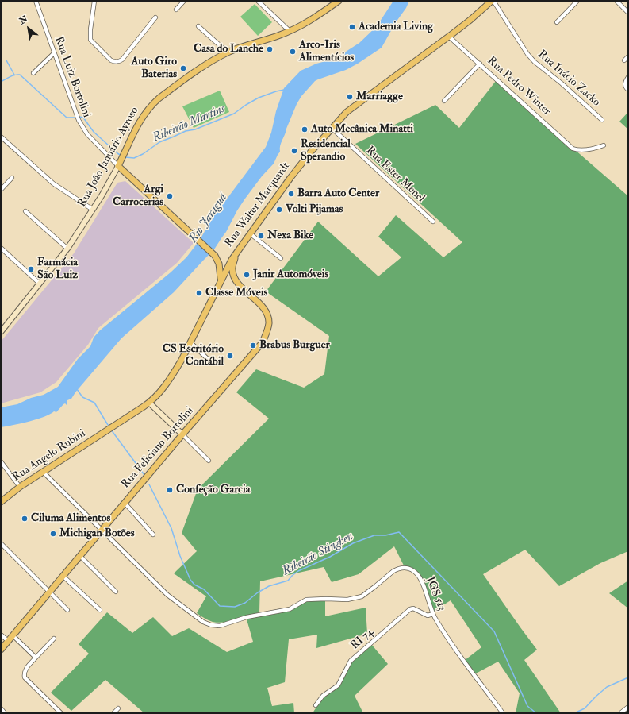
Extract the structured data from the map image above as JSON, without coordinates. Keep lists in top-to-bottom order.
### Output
{
  "streets": {
    "main road": [
      "Rua João Januário Ayroso",
      "Rua Walter Marquardt",
      "Rua Feliciano Bortolini",
      "Rua Angelo Rubini"
    ],
    "street": [
      "Rua Luiz Bortolini",
      "Rua Inácio Zacko",
      "Rua Pedro Winter",
      "Rua Ester Menel",
      "JGS 513",
      "RI 74"
    ]
  },
  "crossings": [
    ["Rua Luiz Bortolini", "Rua João Januário Ayroso"],
    ["Rua Inácio Zacko", "Rua Walter Marquardt"],
    ["Rua Pedro Winter", "Rua Walter Marquardt"],
    ["Rua Ester Menel", "Rua Walter Marquardt"],
    ["Rua Walter Marquardt", "Rua Angelo Rubini"],
    ["Rua Feliciano Bortolini", "JGS 513"],
    ["JGS 513", "RI 74"]
  ],
  "water": ["Ribeirão Martins", "Rio Jaraguá", "Ribeirão Stinghen"],
  "places": [
    "Academia Living",
    "Casa do Lanche",
    "Arco-Iris Alimentícios",
    "Auto Giro Baterias",
    "Marriagge",
    "Auto Mecânica Minatti",
    "Residencial Sperandio",
    "Barra Auto Center",
    "Argi Carrocerias",
    "Volti Pijamas",
    "Nexa Bike",
    "Farmácia São Luiz",
    "Janir Automóveis",
    "Classe Móveis",
    "Brabus Burguer",
    "CS Escritório Contábil",
    "Confeção Garcia",
    "Ciluma Alimentos",
    "Michigan Botões"
  ],
  "north": "top left"
}
